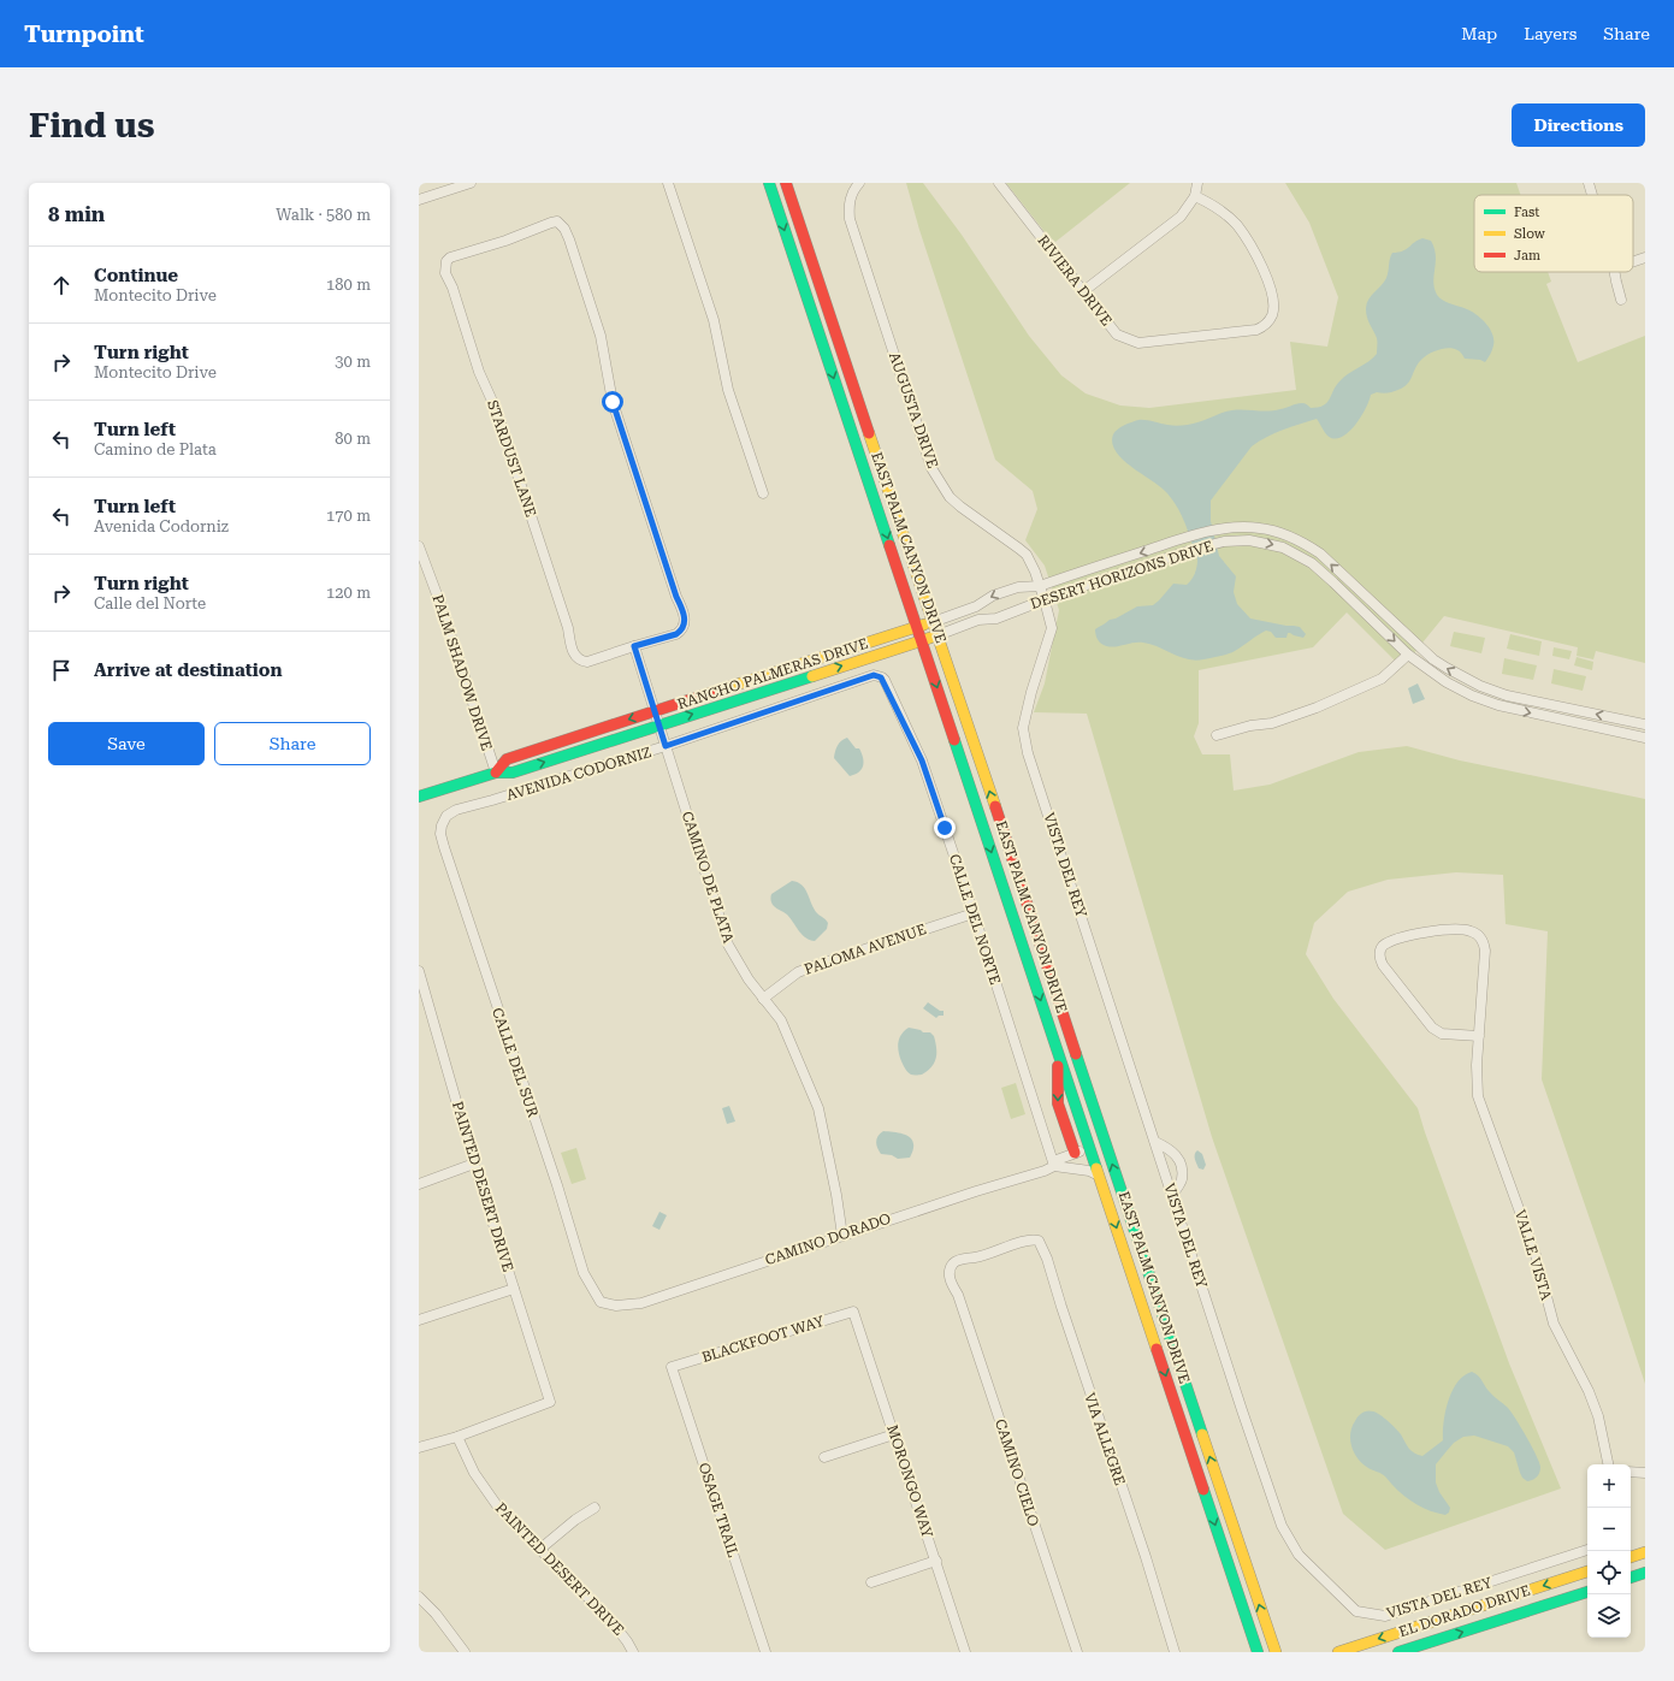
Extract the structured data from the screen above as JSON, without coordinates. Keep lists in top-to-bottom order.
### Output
{
  "streets": {
    "main road": [
      "EAST PALM CANYON DRIVE",
      "DESERT HORIZONS DRIVE",
      "RANCHO PALMERAS DRIVE",
      "EL DORADO DRIVE"
    ],
    "street": [
      "RIVIERA DRIVE",
      "AUGUSTA DRIVE",
      "STARDUST LANE",
      "PALM SHADOW DRIVE",
      "AVENIDA CODORNIZ",
      "VISTA DEL REY",
      "CAMINO DE PLATA",
      "CALLE DEL NORTE",
      "PALOMA AVENUE",
      "CALLE DEL SUR",
      "PAINTED DESERT DRIVE",
      "CAMINO DORADO",
      "VALLE VISTA",
      "BLACKFOOT WAY",
      "VIA ALLEGRE",
      "CAMINO CIELO",
      "MORONGO WAY",
      "OSAGE TRAIL"
    ]
  },
  "crossings": [
    ["AUGUSTA DRIVE", "DESERT HORIZONS DRIVE"],
    ["AUGUSTA DRIVE", "VISTA DEL REY"],
    ["STARDUST LANE", "CAMINO DE PLATA"],
    ["EAST PALM CANYON DRIVE", "DESERT HORIZONS DRIVE"],
    ["EAST PALM CANYON DRIVE", "RANCHO PALMERAS DRIVE"],
    ["EAST PALM CANYON DRIVE", "CAMINO DORADO"],
    ["DESERT HORIZONS DRIVE", "RANCHO PALMERAS DRIVE"],
    ["DESERT HORIZONS DRIVE", "VISTA DEL REY"],
    ["PALM SHADOW DRIVE", "RANCHO PALMERAS DRIVE"],
    ["RANCHO PALMERAS DRIVE", "CAMINO DE PLATA"],
    ["AVENIDA CODORNIZ", "CAMINO DE PLATA"],
    ["AVENIDA CODORNIZ", "CALLE DEL NORTE"],
    ["AVENIDA CODORNIZ", "CALLE DEL SUR"],
    ["CAMINO DE PLATA", "PALOMA AVENUE"],
    ["CAMINO DE PLATA", "CAMINO DORADO"],
    ["CALLE DEL NORTE", "PALOMA AVENUE"],
    ["CALLE DEL NORTE", "CAMINO DORADO"],
    ["CALLE DEL SUR", "CAMINO DORADO"],
    ["BLACKFOOT WAY", "MORONGO WAY"],
    ["BLACKFOOT WAY", "OSAGE TRAIL"],
    ["VIA ALLEGRE", "CAMINO CIELO"]
  ],
  "legend": ["Fast", "Slow", "Jam"],
  "page": {
    "header": "Turnpoint",
    "nav": ["Map", "Layers", "Share"],
    "buttons": [
      "Directions",
      ["Save", "Share"]
    ],
    "title": "Find us",
    "heading": ["8 min", "Walk · 580 m"],
    "list": [
      ["Continue", "Montecito Drive", "180 m"],
      ["Turn right", "Montecito Drive", "30 m"],
      ["Turn left", "Camino de Plata", "80 m"],
      ["Turn left", "Avenida Codorniz", "170 m"],
      ["Turn right", "Calle del Norte", "120 m"],
      "Arrive at destination"
    ],
    "map_buttons": ["+", "−"]
  }
}
